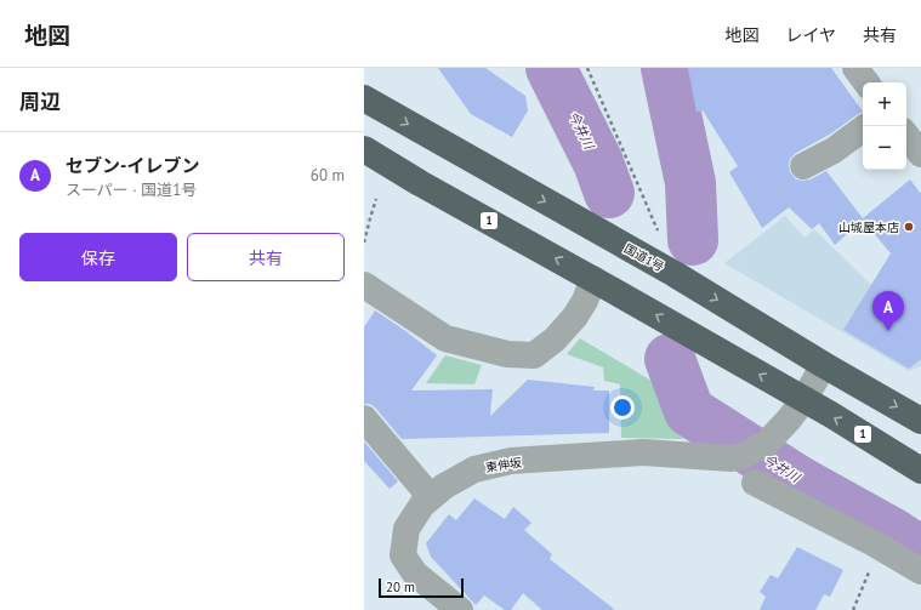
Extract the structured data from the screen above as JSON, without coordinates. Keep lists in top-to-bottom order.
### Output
{
  "streets": {
    "highway": ["1", "国道1号"],
    "street": ["東伸坂"]
  },
  "crossings": [
    ["1", "東伸坂"]
  ],
  "water": ["今井川"],
  "places": ["山城屋本店"],
  "scale_bar": "20 m",
  "page": {
    "header": "地図",
    "nav": ["地図", "レイヤ", "共有"],
    "heading": "周辺",
    "map_buttons": ["+", "−"],
    "list": [
      {
        "mark": "A",
        "name": "セブン-イレブン",
        "note": "スーパー · 国道1号",
        "value": "60 m"
      }
    ],
    "buttons": ["保存", "共有"],
    "pins": "A",
    "scale": "20 m"
  }
}
